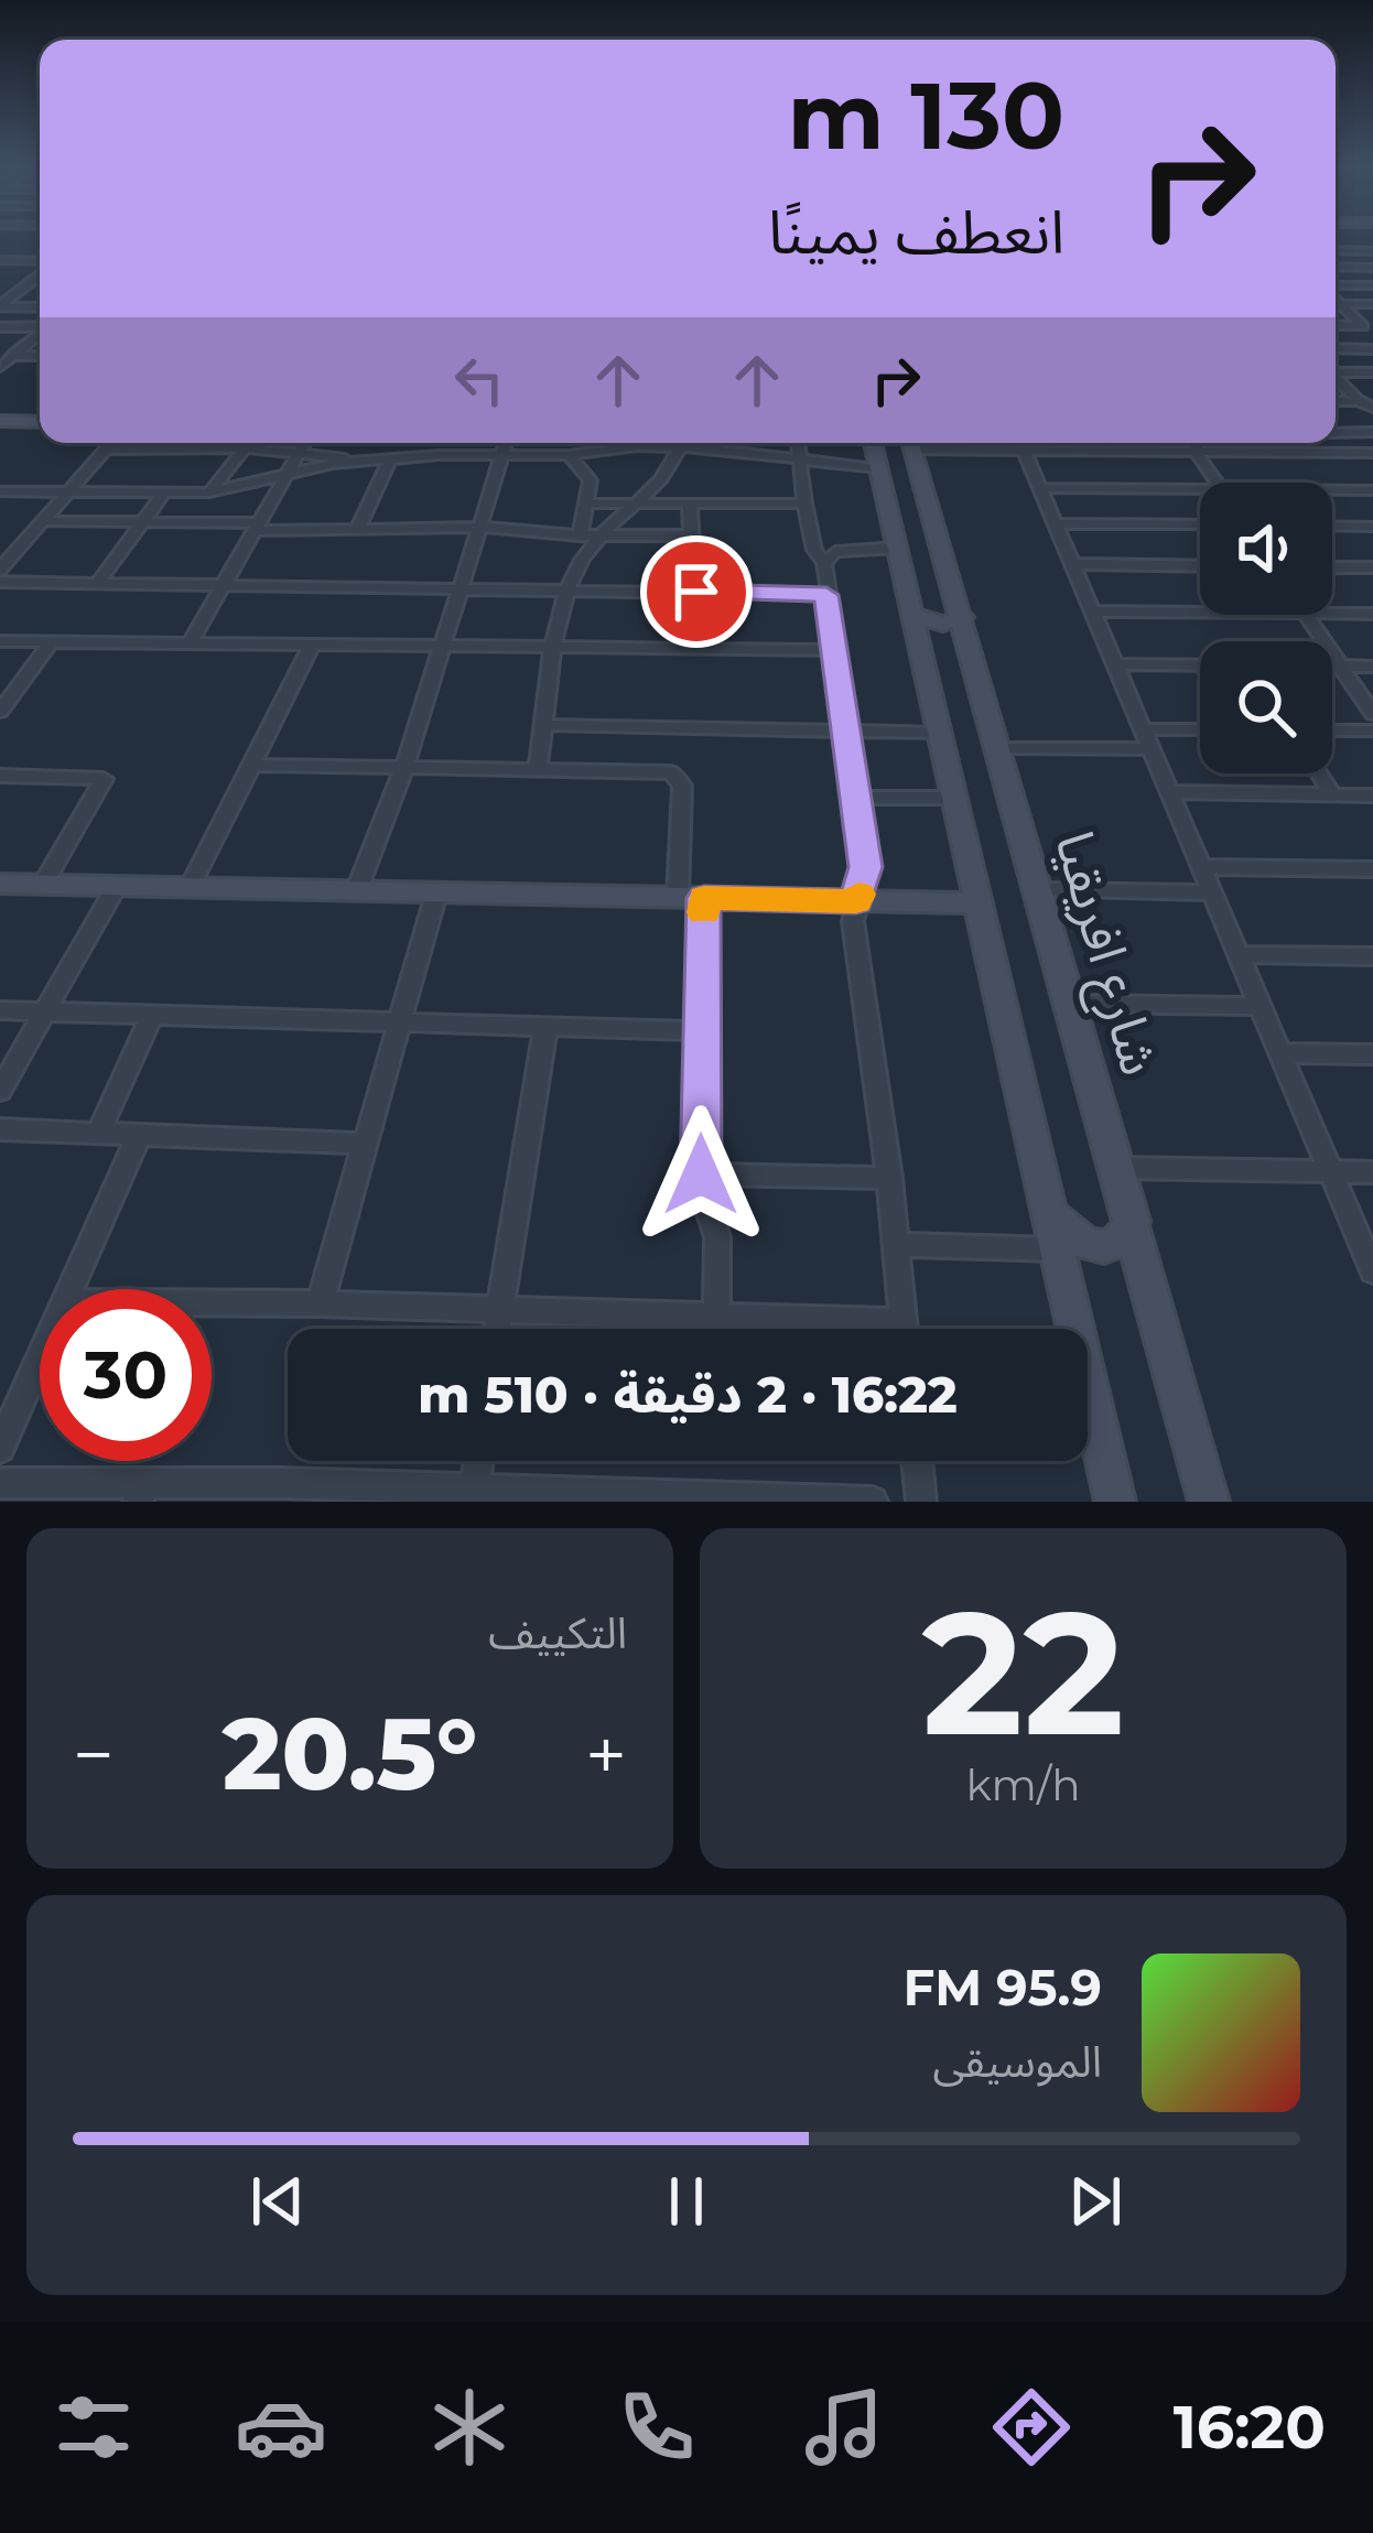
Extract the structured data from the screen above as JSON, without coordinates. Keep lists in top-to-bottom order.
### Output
{
  "streets": {
    "street": ["شارع افريقيا"]
  },
  "page": {
    "turn": ["130 m", "انعطف يمينًا"],
    "limit": "30",
    "trip": "16:22 · 2 دقيقة · 510 m",
    "tile": [
      ["22", "km/h"],
      "التكييف"
    ],
    "heat": ["−", "20.5°", "+"],
    "song": ["95.9 FM", "الموسيقى"],
    "tabs": "16:20"
  }
}
